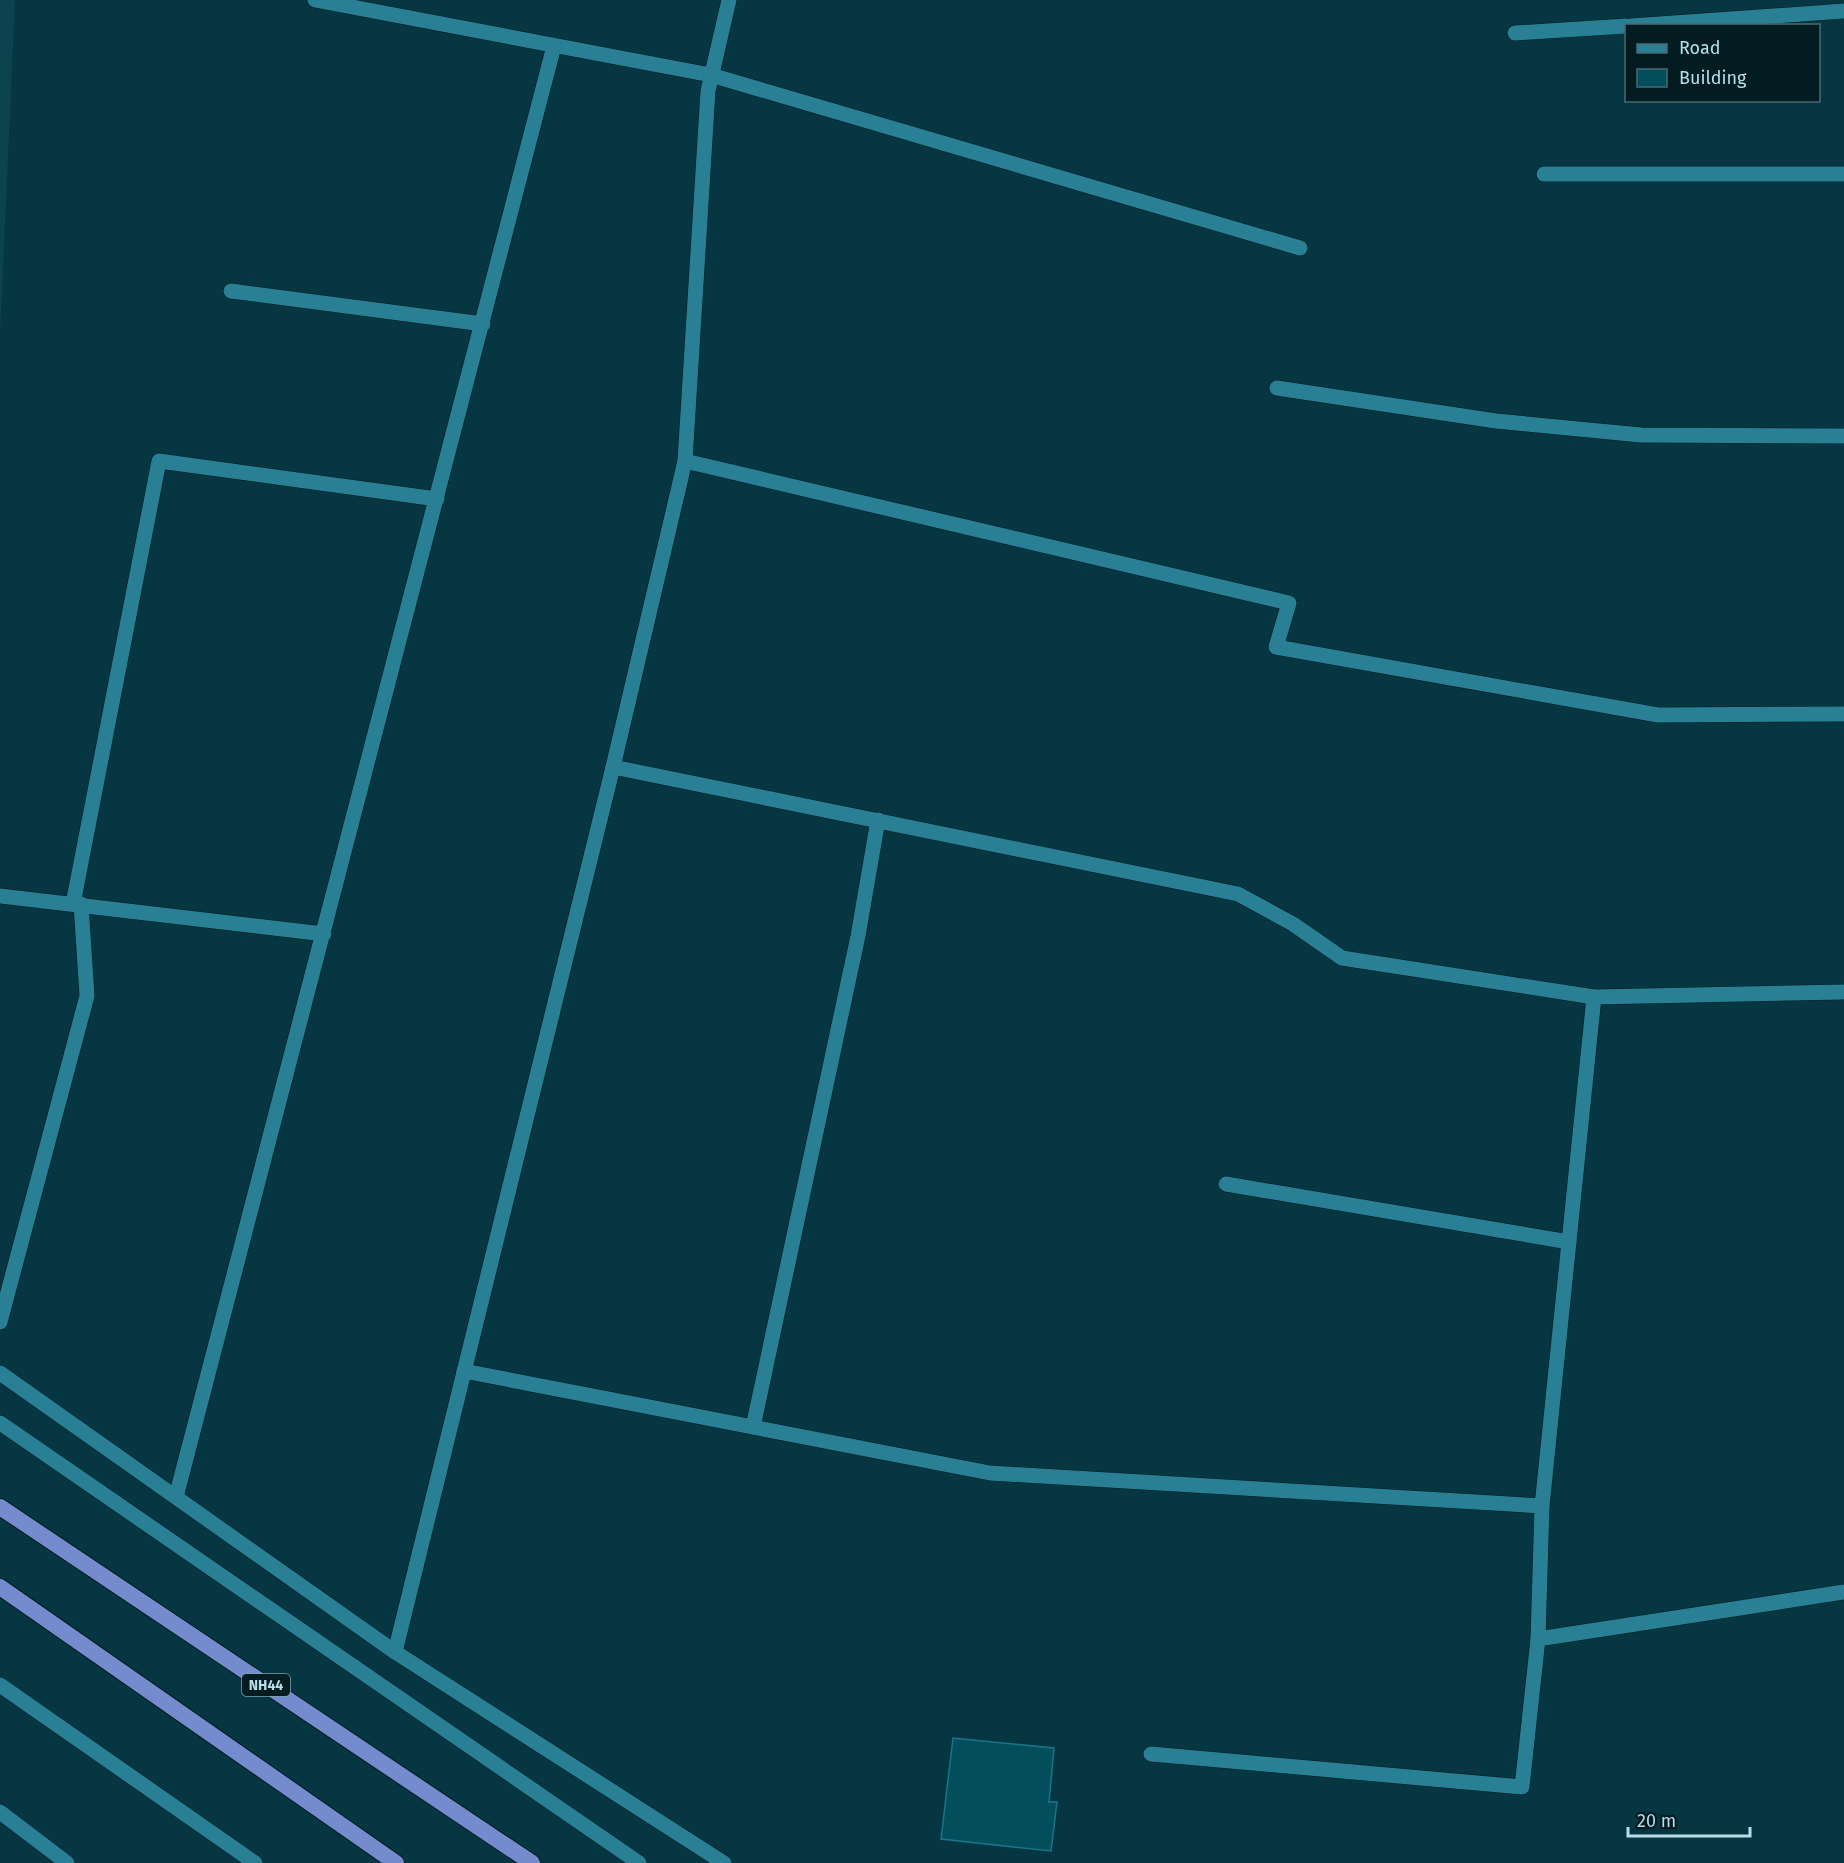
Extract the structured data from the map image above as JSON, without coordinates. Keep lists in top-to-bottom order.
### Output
{
  "streets": {
    "highway": ["NH44"]
  },
  "legend": ["Road", "Building"],
  "scale_bar": "20 m"
}
